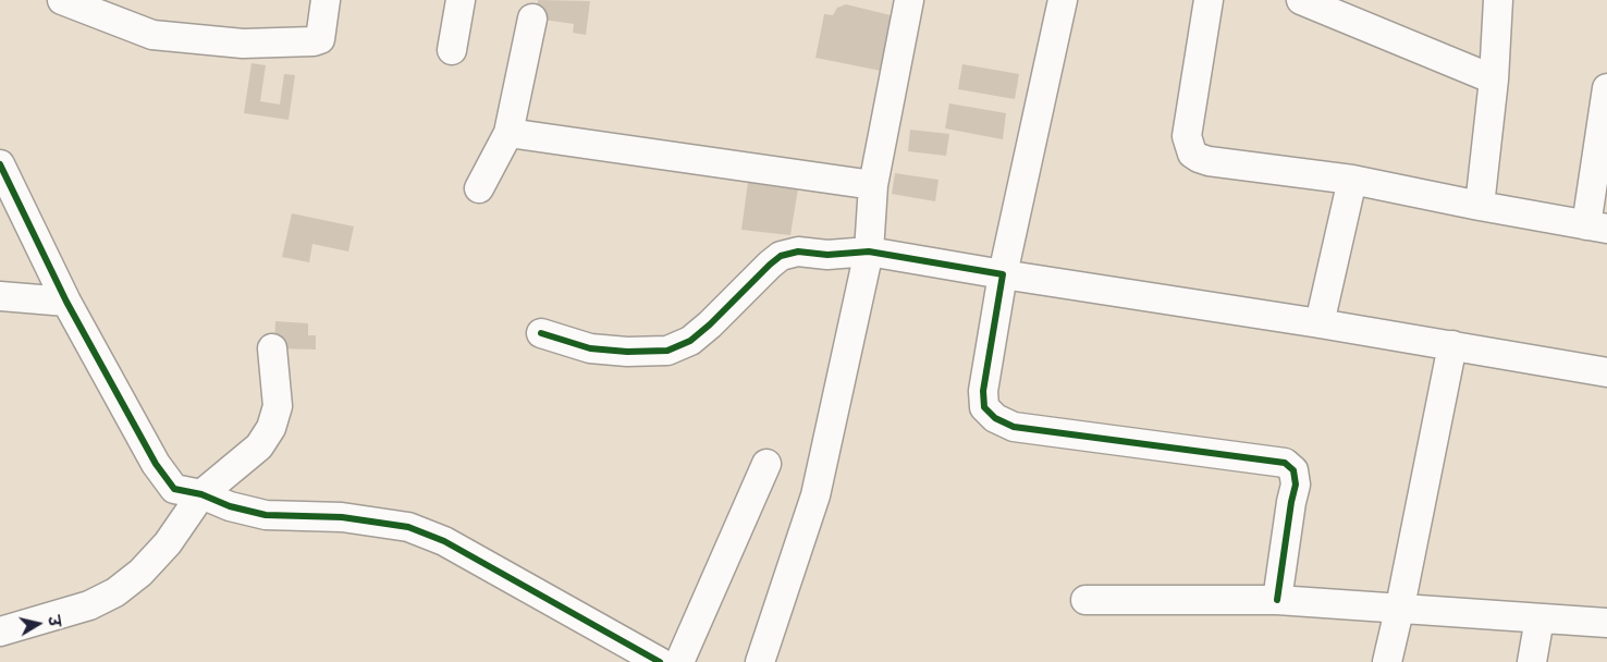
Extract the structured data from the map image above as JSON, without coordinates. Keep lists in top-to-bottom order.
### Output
{
  "north": "right"
}
